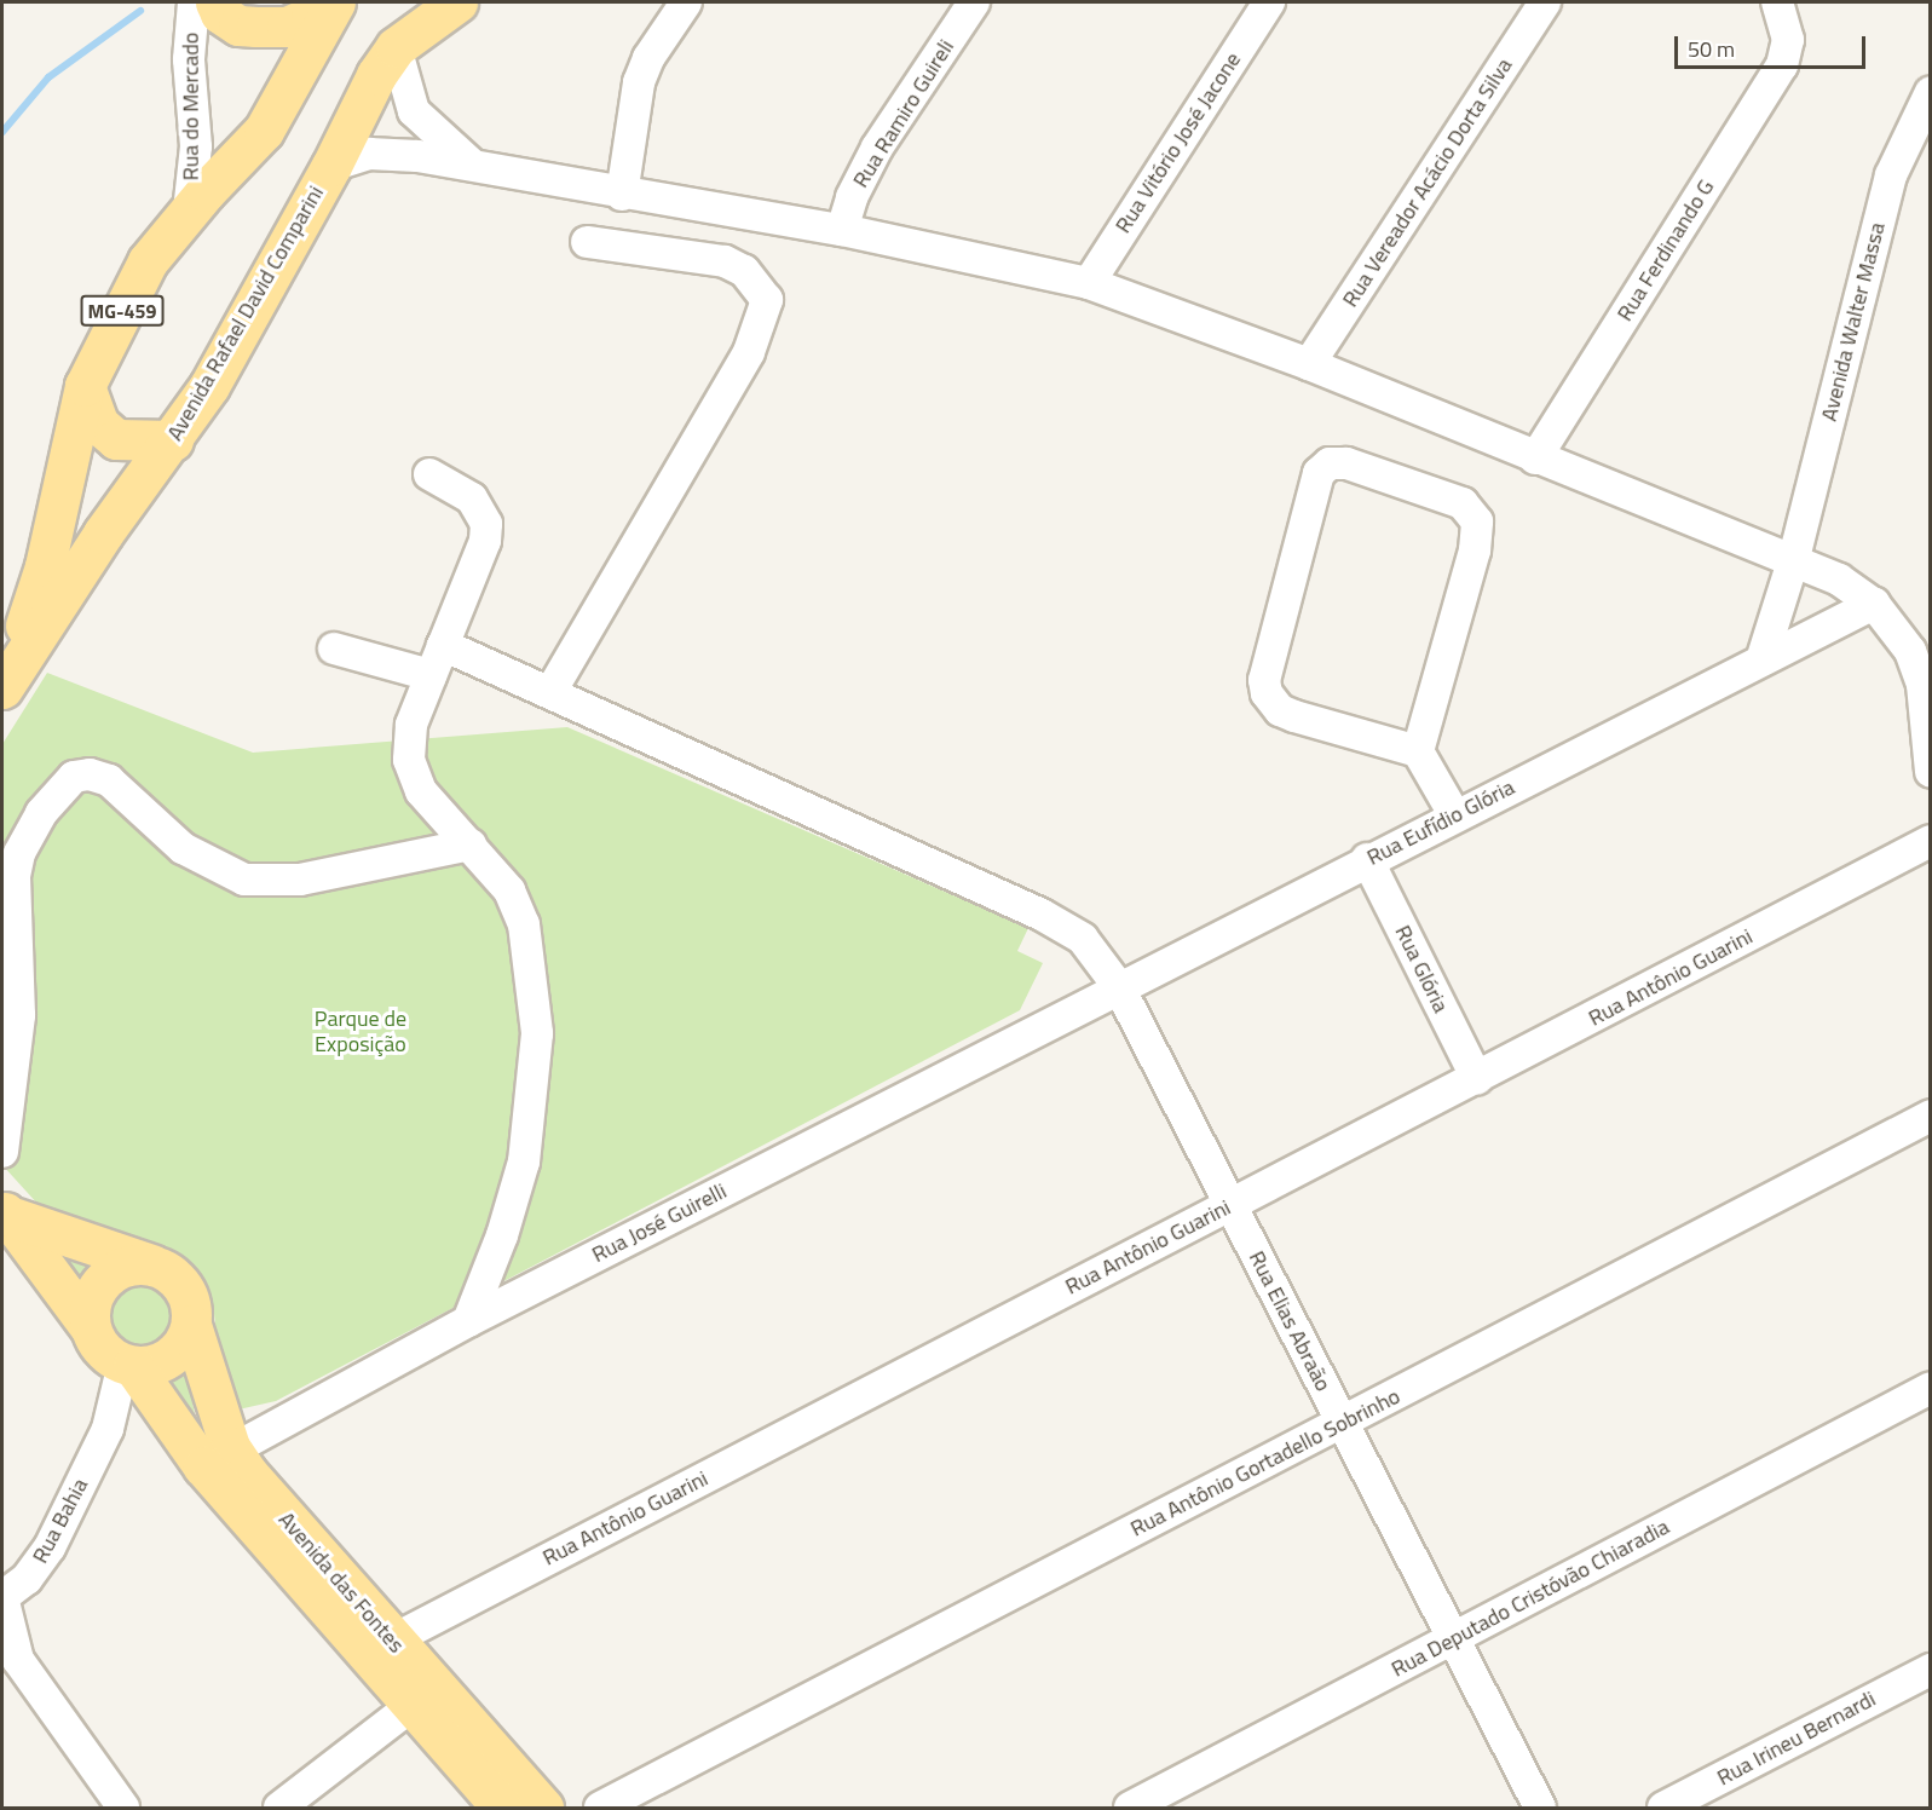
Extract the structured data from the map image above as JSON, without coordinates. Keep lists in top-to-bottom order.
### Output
{
  "streets": {
    "main road": ["MG-459", "Avenida Rafael David Comparini", "Avenida das Fontes"],
    "street": [
      "Rua do Mercado",
      "Rua Ramiro Guireli",
      "Rua Vitório José Jacone",
      "Rua Vereador Acácio Dorta Silva",
      "Rua Ferdinando G",
      "Avenida Walter Massa",
      "Rua Eufídio Glória",
      "Rua Glória",
      "Rua Antônio Guarini",
      "Rua José Guirelli",
      "Rua Elias Abraão",
      "Rua Antônio Gortadello Sobrinho",
      "Rua Bahia",
      "Rua Deputado Cristóvão Chiaradia",
      "Rua Irineu Bernardi"
    ]
  },
  "crossings": [
    ["Rua do Mercado", "Avenida Rafael David Comparini"],
    ["Avenida Walter Massa", "Rua Eufídio Glória"],
    ["Rua Eufídio Glória", "Rua Glória"],
    ["Rua Eufídio Glória", "Rua José Guirelli"],
    ["Rua Eufídio Glória", "Rua Elias Abraão"],
    ["Rua Glória", "Rua Antônio Guarini"],
    ["Rua Antônio Guarini", "Rua Elias Abraão"],
    ["Rua Antônio Guarini", "Avenida das Fontes"],
    ["Rua José Guirelli", "Rua Elias Abraão"],
    ["Rua José Guirelli", "Avenida das Fontes"],
    ["Rua Elias Abraão", "Rua Antônio Gortadello Sobrinho"],
    ["Rua Elias Abraão", "Rua Deputado Cristóvão Chiaradia"],
    ["Rua Bahia", "Avenida das Fontes"]
  ],
  "parks": ["Parque de Exposição"],
  "scale_bar": "50 m"
}
